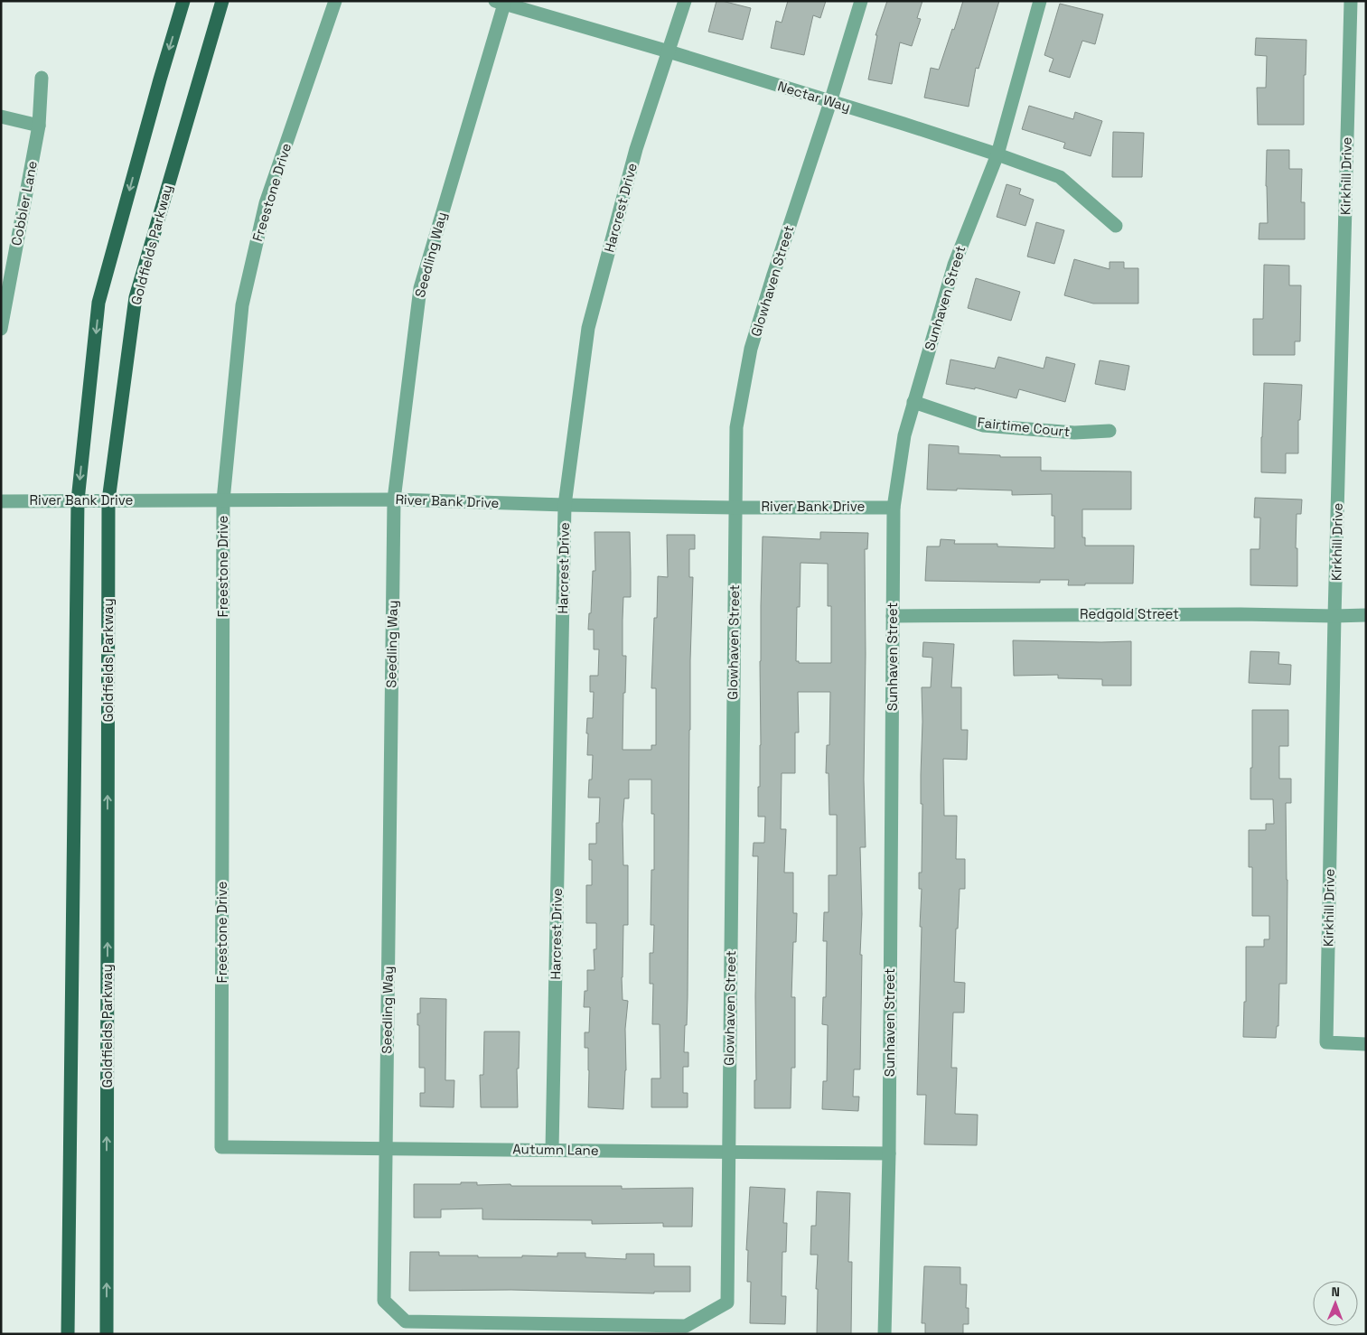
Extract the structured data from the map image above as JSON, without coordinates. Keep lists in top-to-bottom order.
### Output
{
  "streets": {
    "main road": ["Goldfields Parkway"],
    "street": [
      "Nectar Way",
      "Kirkhill Drive",
      "Freestone Drive",
      "Cobbler Lane",
      "Harcrest Drive",
      "Seedling Way",
      "Glowhaven Street",
      "Sunhaven Street",
      "Fairtime Court",
      "River Bank Drive",
      "Redgold Street",
      "Autumn Lane"
    ]
  },
  "crossings": [
    ["Nectar Way", "Harcrest Drive"],
    ["Nectar Way", "Seedling Way"],
    ["Nectar Way", "Glowhaven Street"],
    ["Nectar Way", "Sunhaven Street"],
    ["Kirkhill Drive", "Redgold Street"],
    ["Freestone Drive", "River Bank Drive"],
    ["Freestone Drive", "Autumn Lane"],
    ["Harcrest Drive", "River Bank Drive"],
    ["Harcrest Drive", "Autumn Lane"],
    ["Goldfields Parkway", "River Bank Drive"],
    ["Seedling Way", "Glowhaven Street"],
    ["Seedling Way", "River Bank Drive"],
    ["Seedling Way", "Autumn Lane"],
    ["Glowhaven Street", "River Bank Drive"],
    ["Glowhaven Street", "Autumn Lane"],
    ["Sunhaven Street", "Fairtime Court"],
    ["Sunhaven Street", "River Bank Drive"],
    ["Sunhaven Street", "Redgold Street"],
    ["Sunhaven Street", "Autumn Lane"]
  ],
  "north": "top"
}
